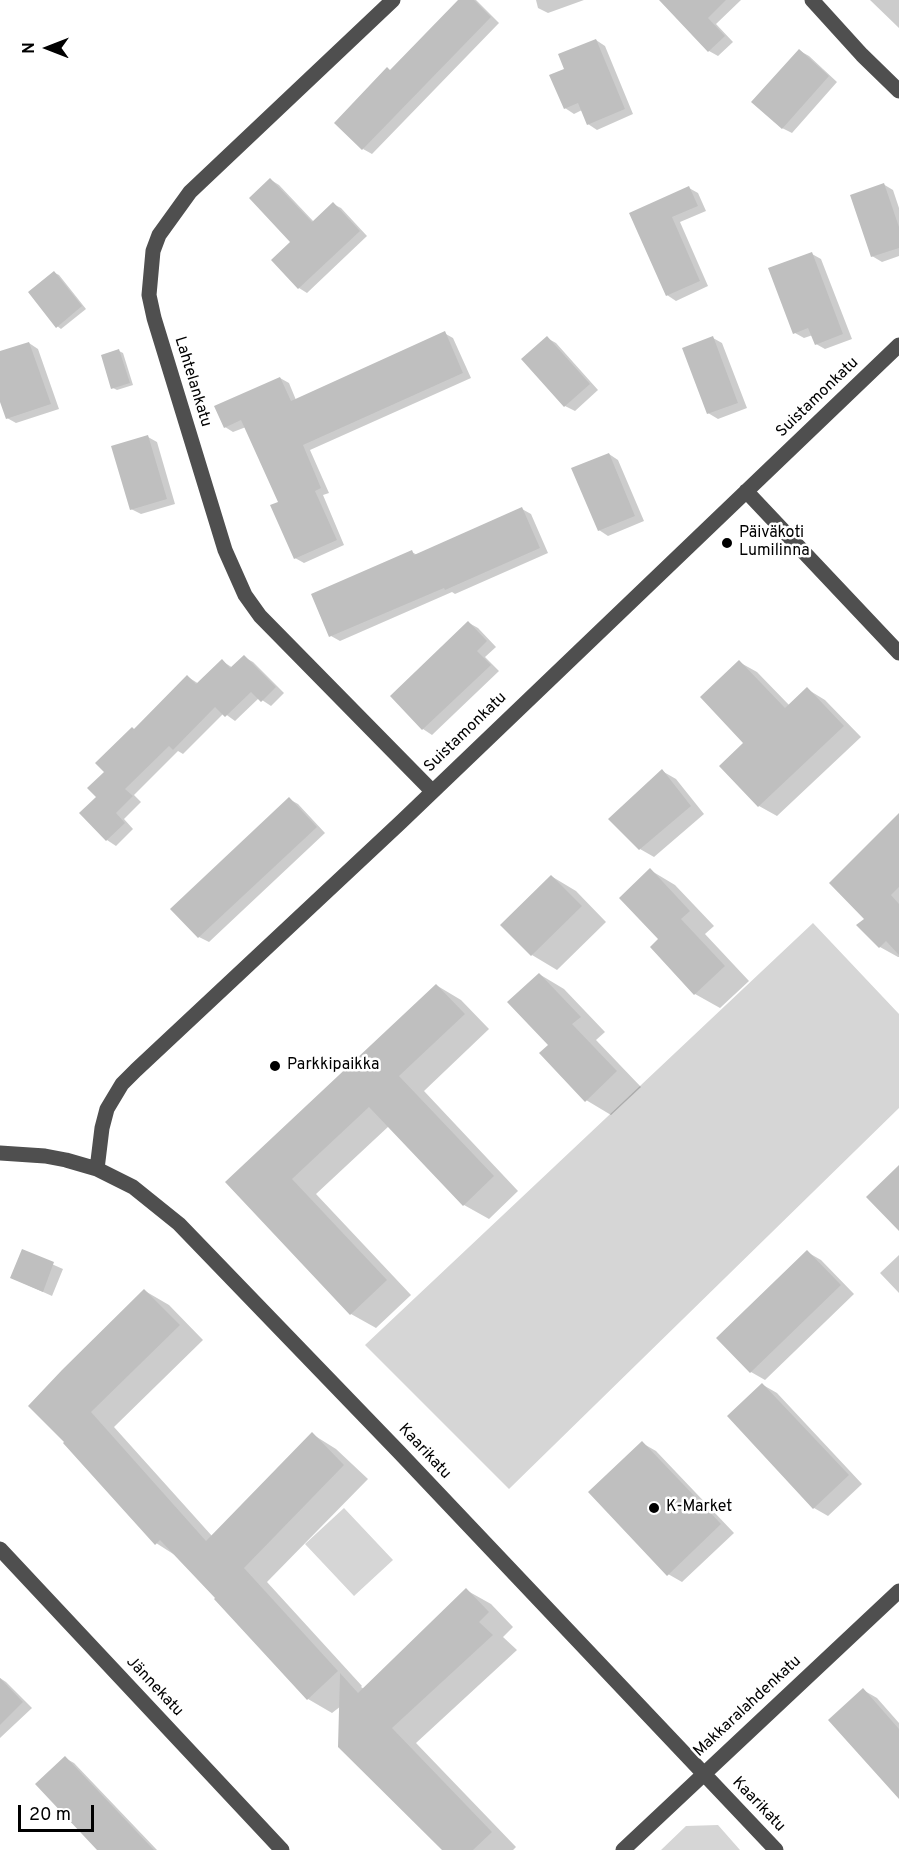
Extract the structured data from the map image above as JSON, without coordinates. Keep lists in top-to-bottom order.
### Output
{
  "streets": {
    "street": [
      "Lahtelankatu",
      "Suistamonkatu",
      "Kaarikatu",
      "Jännekatu",
      "Makkaralahdenkatu"
    ]
  },
  "crossings": [
    ["Lahtelankatu", "Suistamonkatu"],
    ["Suistamonkatu", "Kaarikatu"],
    ["Kaarikatu", "Makkaralahdenkatu"]
  ],
  "places": ["Päiväkoti Lumilinna", "Parkkipaikka", "K-Market"],
  "scale_bar": "20 m",
  "north": "left"
}
